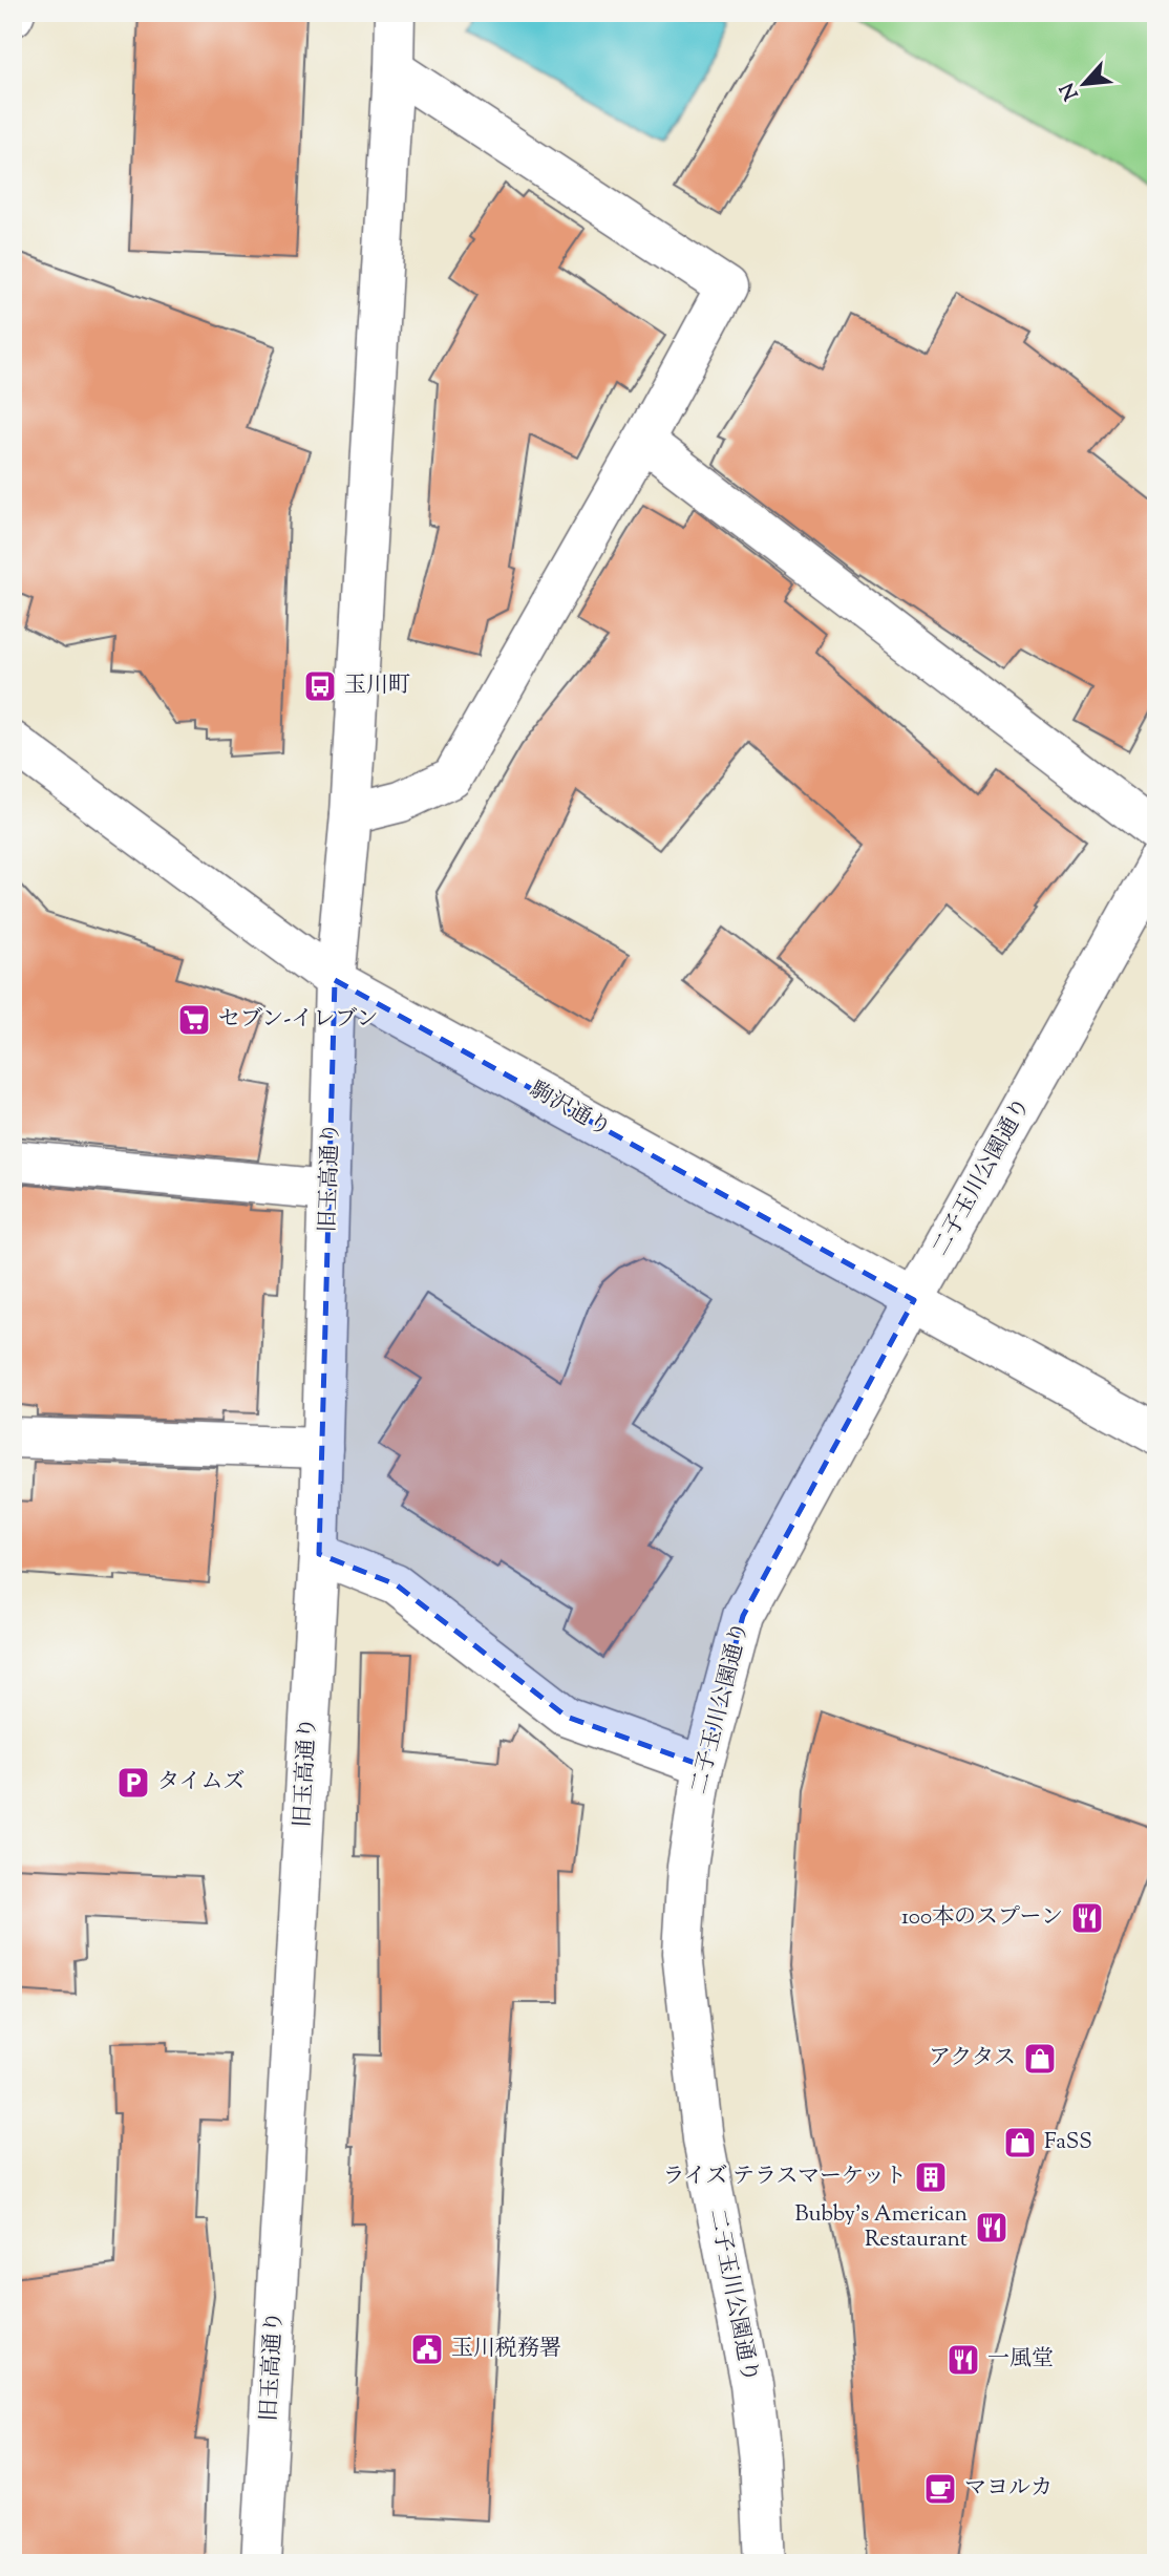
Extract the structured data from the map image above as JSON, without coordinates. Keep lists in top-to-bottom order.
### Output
{
  "streets": {
    "street": ["駒沢通り", "旧玉高通り", "二子玉川公園通り"]
  },
  "crossings": [
    ["駒沢通り", "旧玉高通り"],
    ["駒沢通り", "二子玉川公園通り"]
  ],
  "places": {
    "bus stop": ["玉川町"],
    "supermarket": ["セブン-イレブン"],
    "parking": ["タイムズ"],
    "restaurant": ["100本のスプーン", "Bubby’s American Restaurant", "一風堂"],
    "shop": ["アクタス", "FaSS"],
    "building": ["ライズ テラスマーケット"],
    "public building": ["玉川税務署"],
    "cafe": ["マヨルカ"]
  },
  "north": "bottom left"
}
